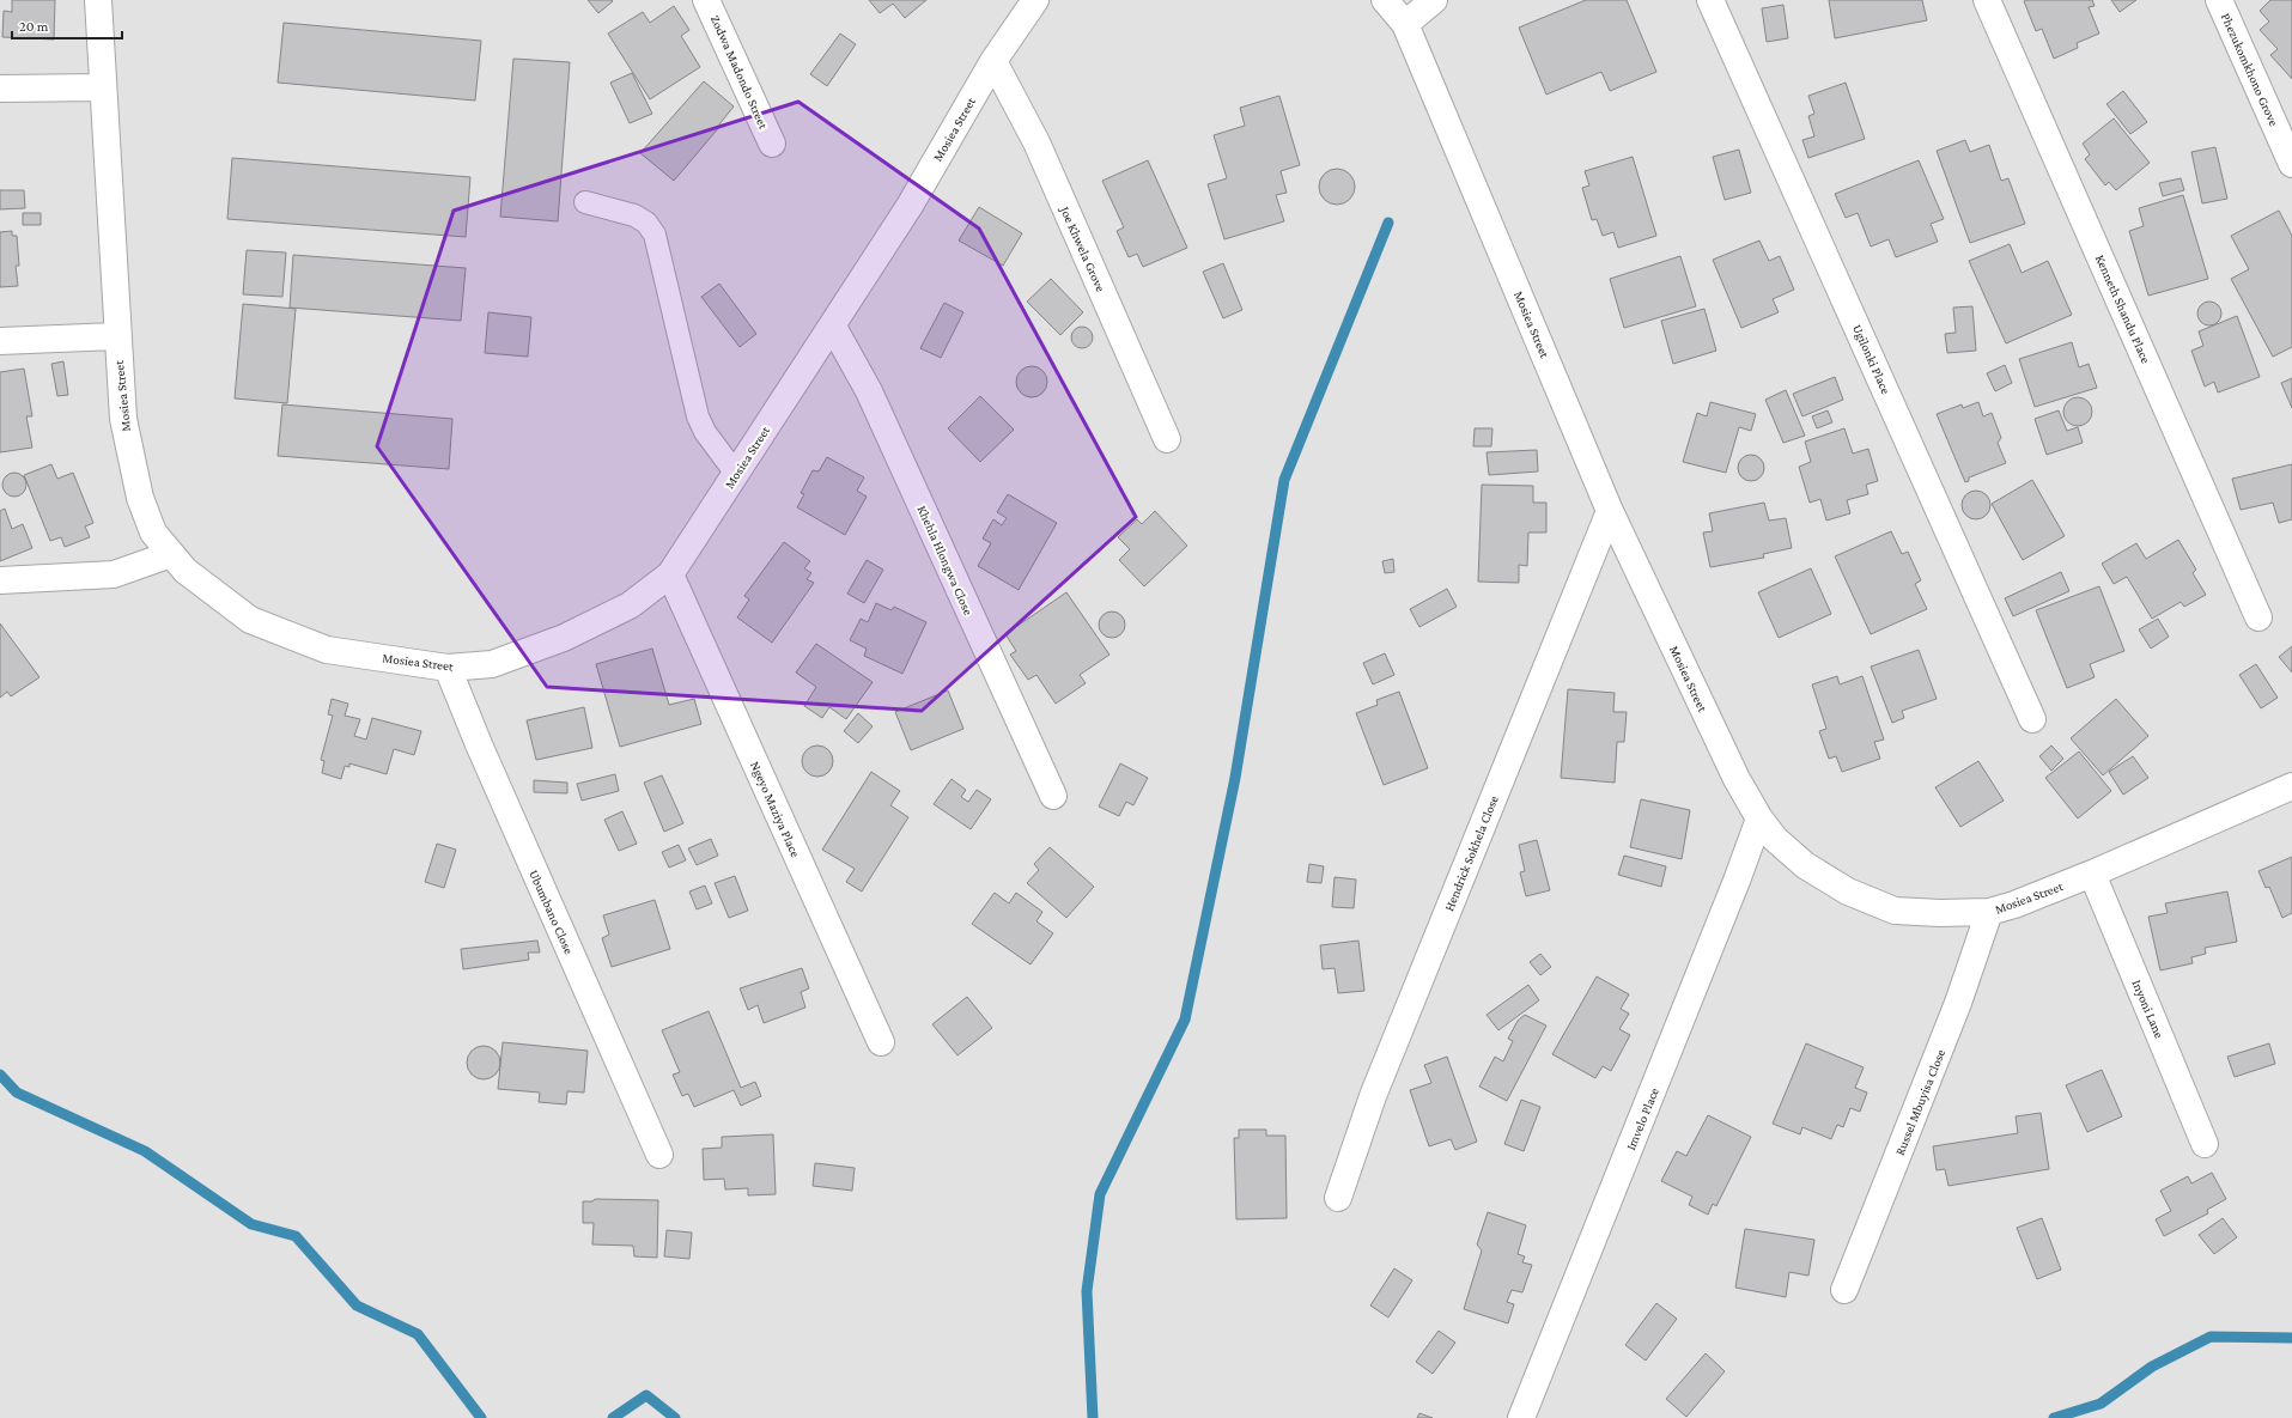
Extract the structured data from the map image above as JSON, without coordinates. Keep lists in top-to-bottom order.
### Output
{
  "streets": {
    "street": [
      "Phezukomkhono Grove",
      "Zodwa Madondo Street",
      "Mosiea Street",
      "Joe Khwela Grove",
      "Kenneth Shandu Place",
      "Ugilonki Place",
      "Khehla Hlongwa Close",
      "Ngeyo Maziya Place",
      "Hendrick Sokhela Close",
      "Ubumbano Close",
      "Inyoni Lane",
      "Russel Mbuyisa Close",
      "Imvelo Place"
    ]
  },
  "crossings": [
    ["Mosiea Street", "Joe Khwela Grove"],
    ["Mosiea Street", "Khehla Hlongwa Close"],
    ["Mosiea Street", "Ngeyo Maziya Place"],
    ["Mosiea Street", "Hendrick Sokhela Close"],
    ["Mosiea Street", "Ubumbano Close"],
    ["Mosiea Street", "Inyoni Lane"],
    ["Mosiea Street", "Russel Mbuyisa Close"],
    ["Mosiea Street", "Imvelo Place"]
  ],
  "scale_bar": "20 m"
}
